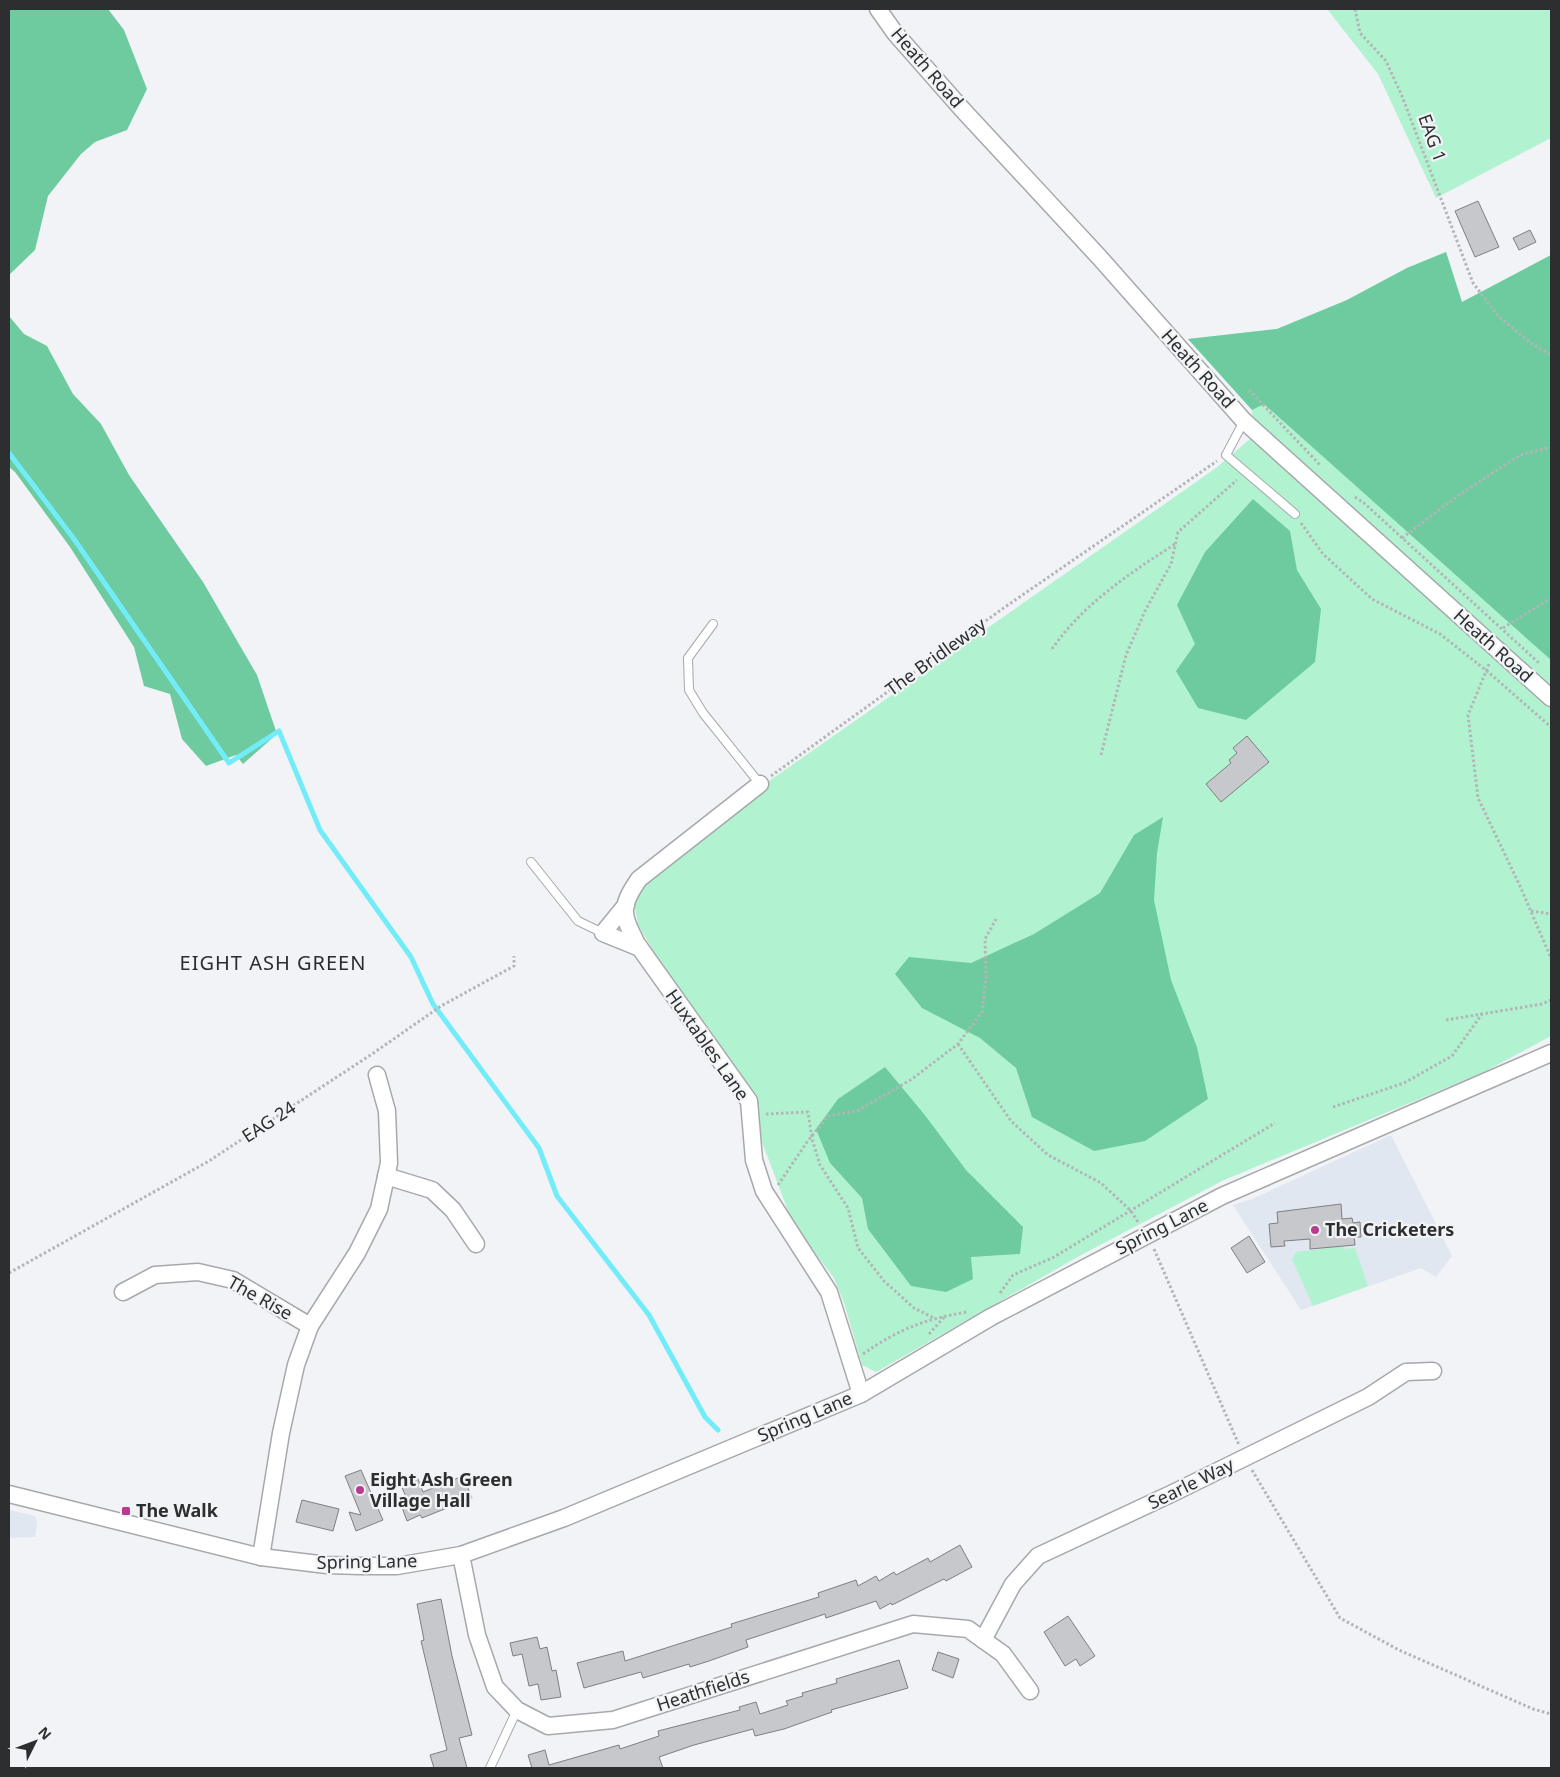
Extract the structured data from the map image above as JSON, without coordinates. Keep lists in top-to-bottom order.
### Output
{
  "streets": {
    "street": [
      "Heath Road",
      "Huxtables Lane",
      "Spring Lane",
      "The Rise",
      "Searle Way",
      "Heathfields"
    ],
    "path": ["EAG 1", "The Bridleway", "EAG 24"]
  },
  "crossings": [
    ["Huxtables Lane", "Spring Lane"],
    ["Spring Lane", "Heathfields"],
    ["Searle Way", "Heathfields"]
  ],
  "districts": ["EIGHT ASH GREEN"],
  "places": {
    "other": ["The Cricketers", "Eight Ash Green Village Hall"],
    "transit": ["The Walk"]
  },
  "north": "top right"
}
